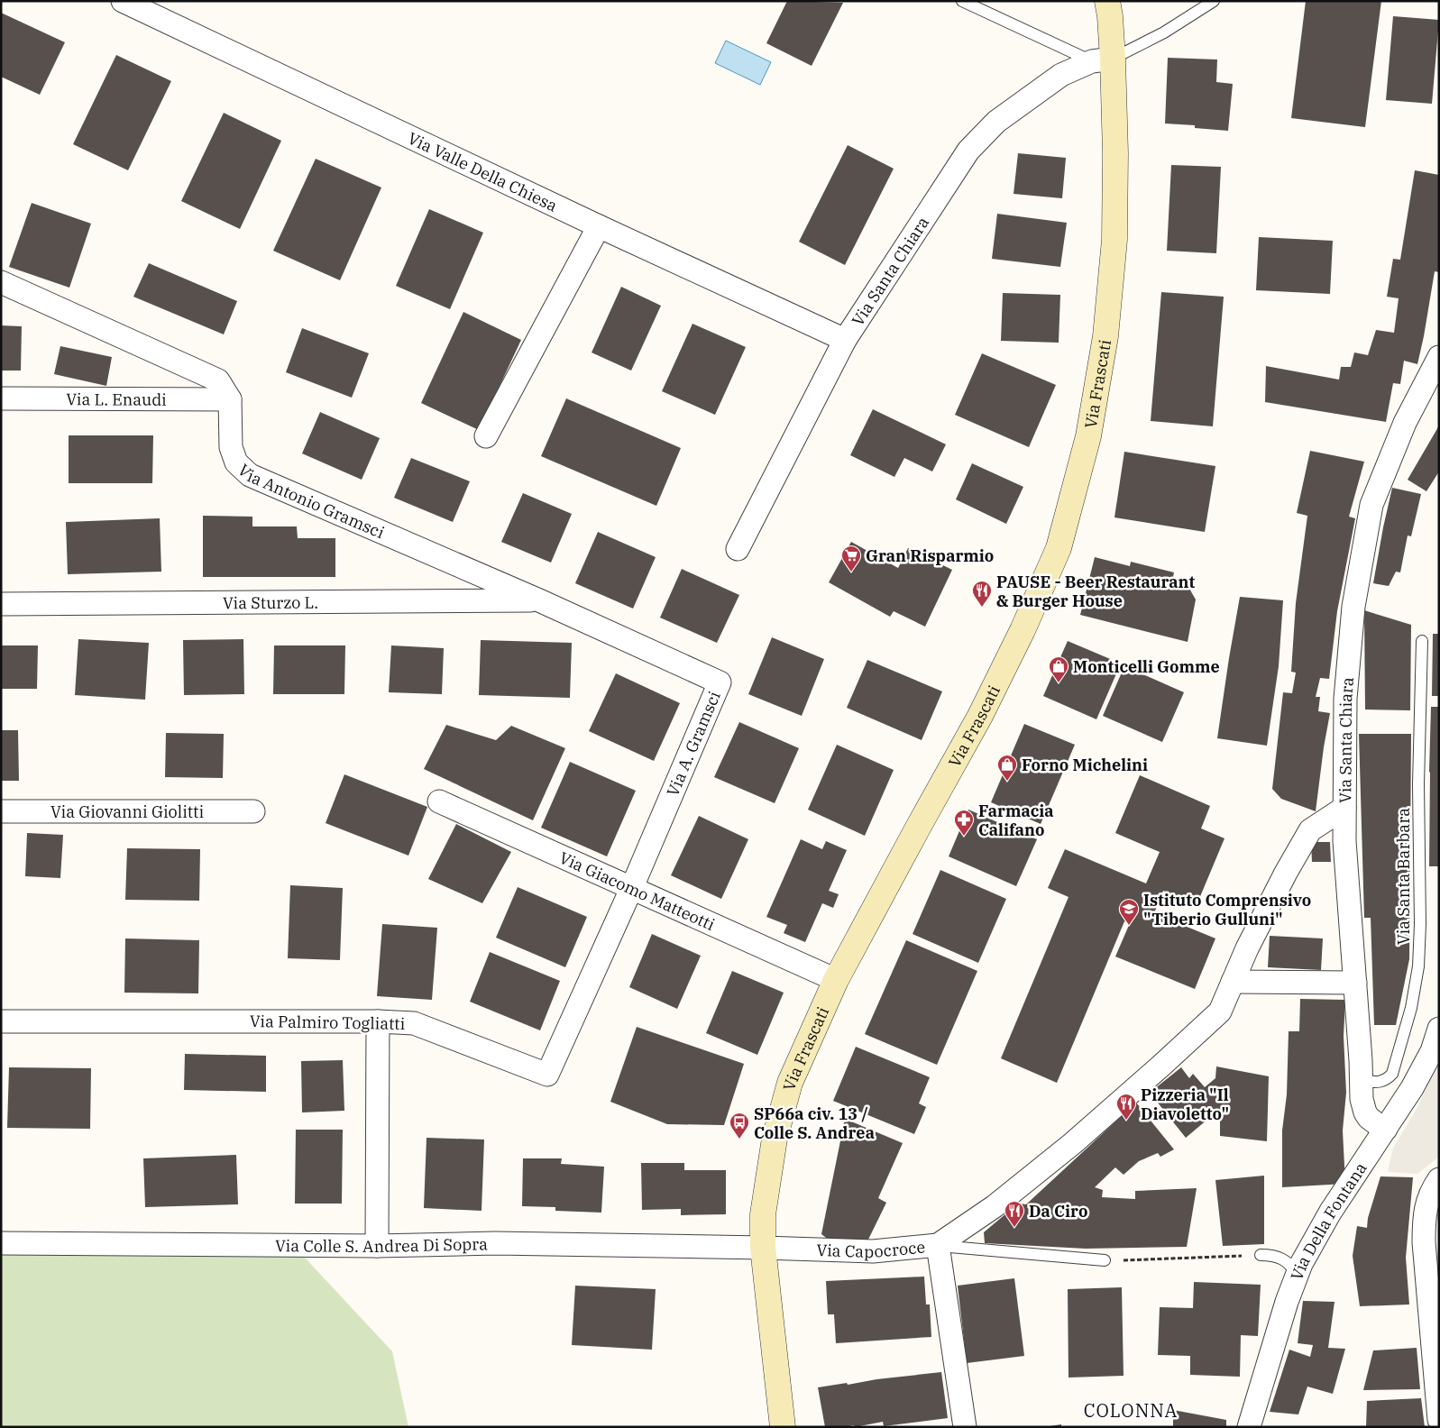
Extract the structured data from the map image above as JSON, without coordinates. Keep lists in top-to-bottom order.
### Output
{
  "streets": {
    "street": [
      "Via Valle Della Chiesa",
      "Via Santa Chiara",
      "Via Frascati",
      "Via L. Enaudi",
      "Via Antonio Gramsci",
      "Via Sturzo L.",
      "Via A. Gramsci",
      "Via Giovanni Giolitti",
      "Via Giacomo Matteotti",
      "Via Palmiro Togliatti",
      "Via Della Fontana",
      "Via Colle S. Andrea Di Sopra",
      "Via Capocroce"
    ],
    "lane": ["Via Santa Barbara"]
  },
  "crossings": [
    ["Via Valle Della Chiesa", "Via Santa Chiara"],
    ["Via Santa Chiara", "Via Frascati"],
    ["Via Santa Chiara", "Via Santa Barbara"],
    ["Via Santa Chiara", "Via Della Fontana"],
    ["Via Santa Chiara", "Via Capocroce"],
    ["Via Frascati", "Via Giacomo Matteotti"],
    ["Via Frascati", "Via Colle S. Andrea Di Sopra"],
    ["Via Frascati", "Via Capocroce"],
    ["Via L. Enaudi", "Via Antonio Gramsci"],
    ["Via Antonio Gramsci", "Via Sturzo L."],
    ["Via Antonio Gramsci", "Via A. Gramsci"],
    ["Via Sturzo L.", "Via A. Gramsci"],
    ["Via A. Gramsci", "Via Giacomo Matteotti"],
    ["Via A. Gramsci", "Via Palmiro Togliatti"],
    ["Via Giacomo Matteotti", "Via Palmiro Togliatti"],
    ["Via Colle S. Andrea Di Sopra", "Via Capocroce"]
  ],
  "districts": ["COLONNA"],
  "places": {
    "supermarket": ["Gran Risparmio"],
    "restaurant": ["PAUSE - Beer Restaurant & Burger House", "Pizzeria \"Il Diavoletto\"", "Da Ciro"],
    "shop": ["Monticelli Gomme", "Forno Michelini"],
    "pharmacy": ["Farmacia Califano"],
    "school or university": ["Istituto Comprensivo \"Tiberio Gulluni\""],
    "bus stop": ["SP66a civ. 13 / Colle S. Andrea"]
  }
}
